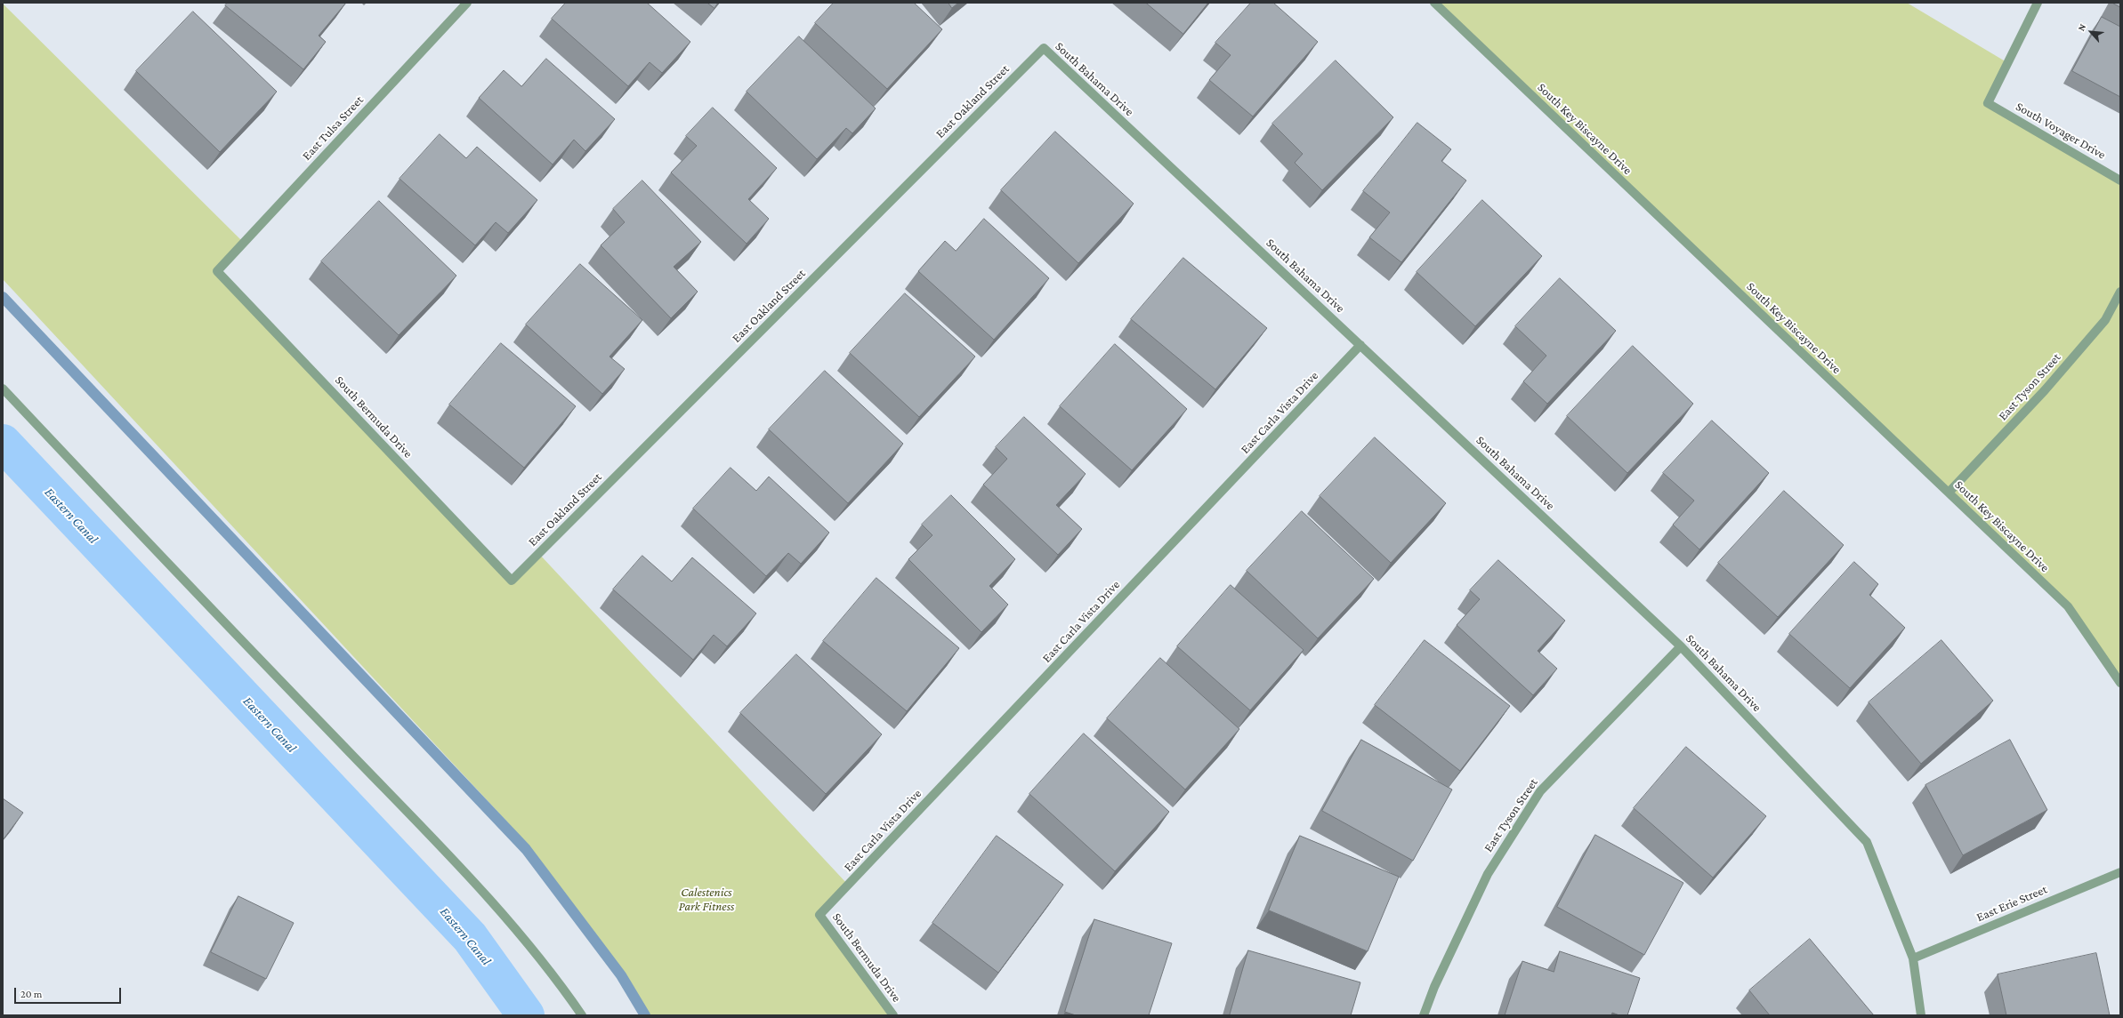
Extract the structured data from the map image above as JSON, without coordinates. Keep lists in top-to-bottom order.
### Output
{
  "streets": {
    "street": [
      "South Bahama Drive",
      "East Oakland Street",
      "East Tulsa Street",
      "South Key Biscayne Drive",
      "South Voyager Drive",
      "East Tyson Street",
      "East Carla Vista Drive",
      "South Bermuda Drive",
      "East Erie Street"
    ]
  },
  "crossings": [
    ["South Bahama Drive", "East Oakland Street"],
    ["South Bahama Drive", "East Tyson Street"],
    ["South Bahama Drive", "East Carla Vista Drive"],
    ["South Bahama Drive", "East Erie Street"],
    ["East Oakland Street", "South Bermuda Drive"],
    ["East Tulsa Street", "South Bermuda Drive"],
    ["South Key Biscayne Drive", "East Tyson Street"],
    ["East Carla Vista Drive", "South Bermuda Drive"]
  ],
  "water": ["Eastern Canal"],
  "parks": ["Calestenics Park Fitness"],
  "scale_bar": "20 m",
  "north": "top left"
}
